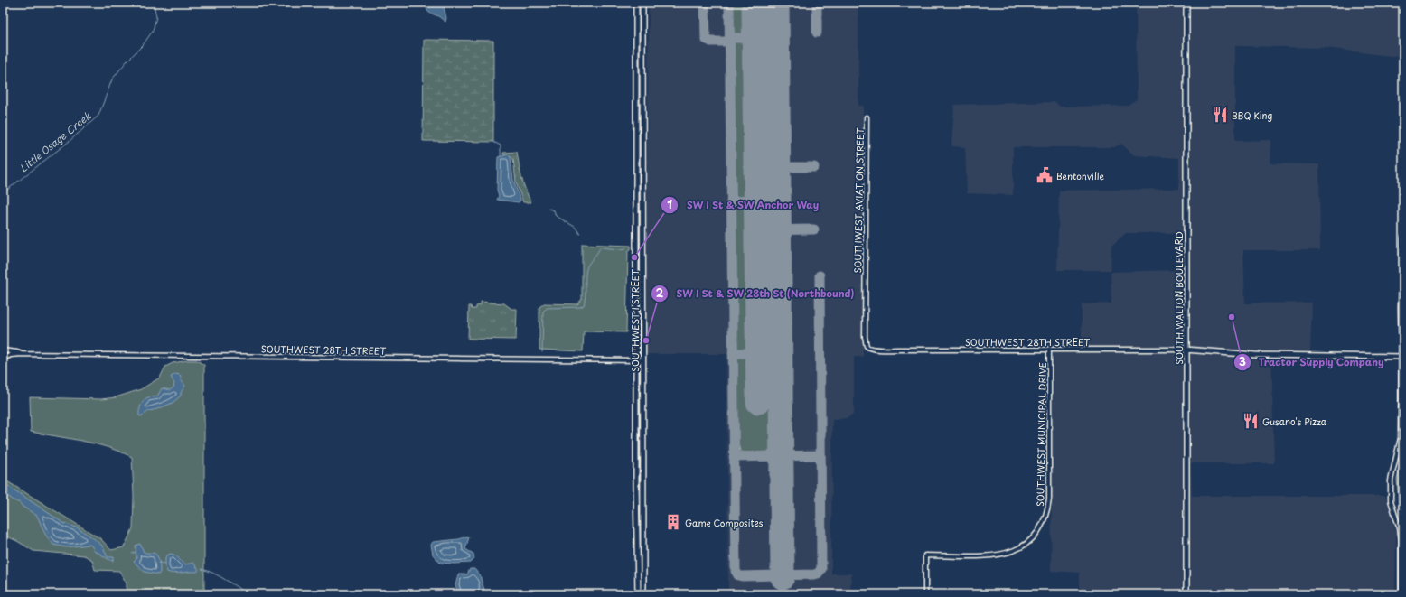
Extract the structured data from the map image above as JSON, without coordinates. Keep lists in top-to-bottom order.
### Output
{
  "streets": {
    "main road": ["SOUTH WALTON BOULEVARD", "SOUTHWEST I STREET"],
    "street": ["SOUTHWEST AVIATION STREET", "SOUTHWEST 28TH STREET", "SOUTHWEST MUNICIPAL DRIVE"]
  },
  "crossings": [
    ["SOUTHWEST AVIATION STREET", "SOUTHWEST 28TH STREET"],
    ["SOUTH WALTON BOULEVARD", "SOUTHWEST 28TH STREET"],
    ["SOUTHWEST I STREET", "SOUTHWEST 28TH STREET"],
    ["SOUTHWEST 28TH STREET", "SOUTHWEST MUNICIPAL DRIVE"]
  ],
  "water": ["Little Osage Creek"],
  "places": {
    "restaurant": ["BBQ King", "Gusano's Pizza"],
    "public building": ["Bentonville"],
    "other": ["SW I St & SW Anchor Way", "Tractor Supply Company", "SW I St & SW 28th St (Northbound)"],
    "building": ["Game Composites"]
  }
}
